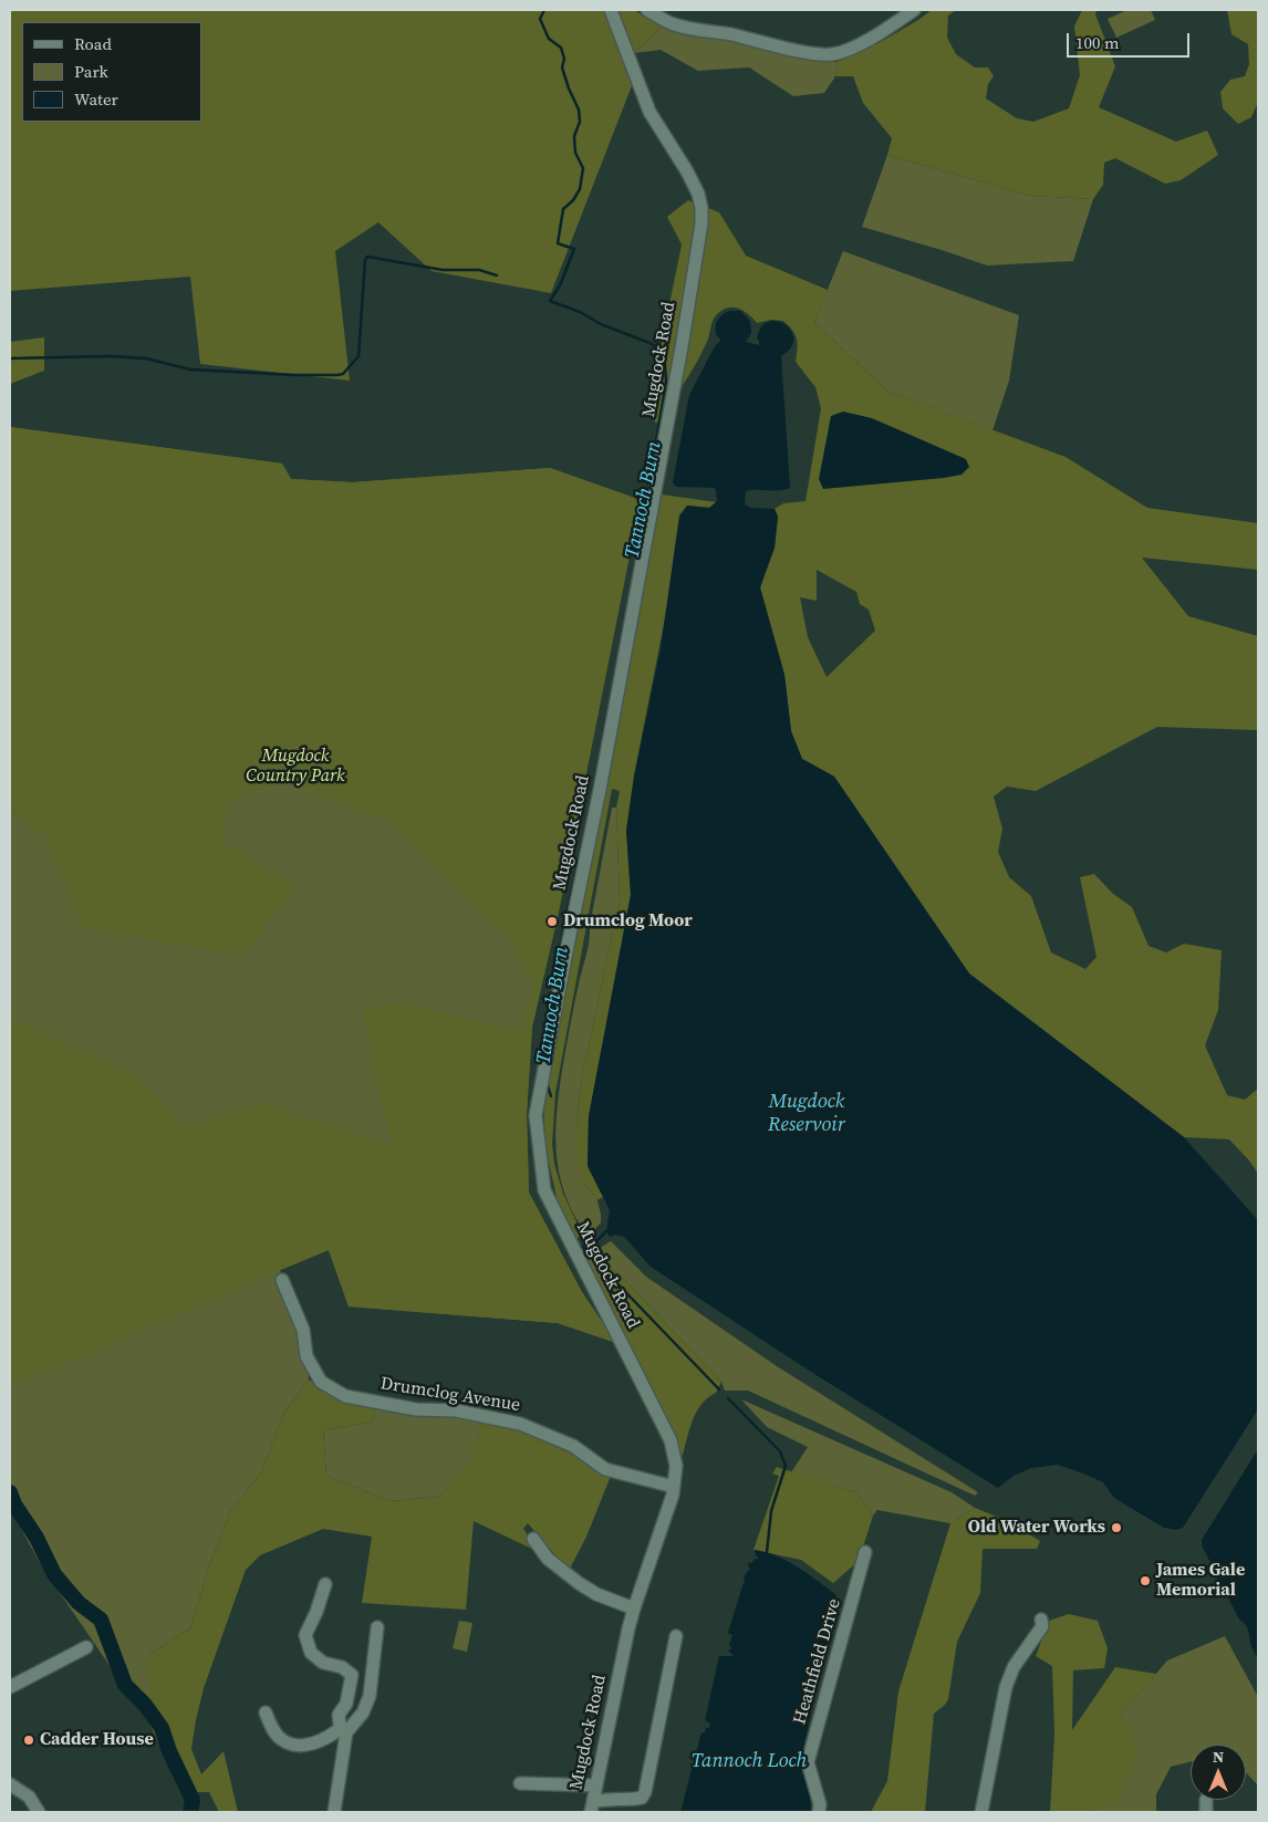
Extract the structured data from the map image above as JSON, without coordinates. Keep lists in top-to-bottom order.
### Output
{
  "streets": {
    "street": ["Mugdock Road", "Drumclog Avenue", "Heathfield Drive"]
  },
  "crossings": [
    ["Mugdock Road", "Drumclog Avenue"]
  ],
  "water": ["Tannoch Burn", "Mugdock Reservoir", "Tannoch Loch"],
  "parks": ["Mugdock Country Park"],
  "places": [
    "Drumclog Moor",
    "Old Water Works",
    "James Gale Memorial",
    "Cadder House"
  ],
  "legend": ["Road", "Park", "Water"],
  "scale_bar": "100 m",
  "north": "top"
}
